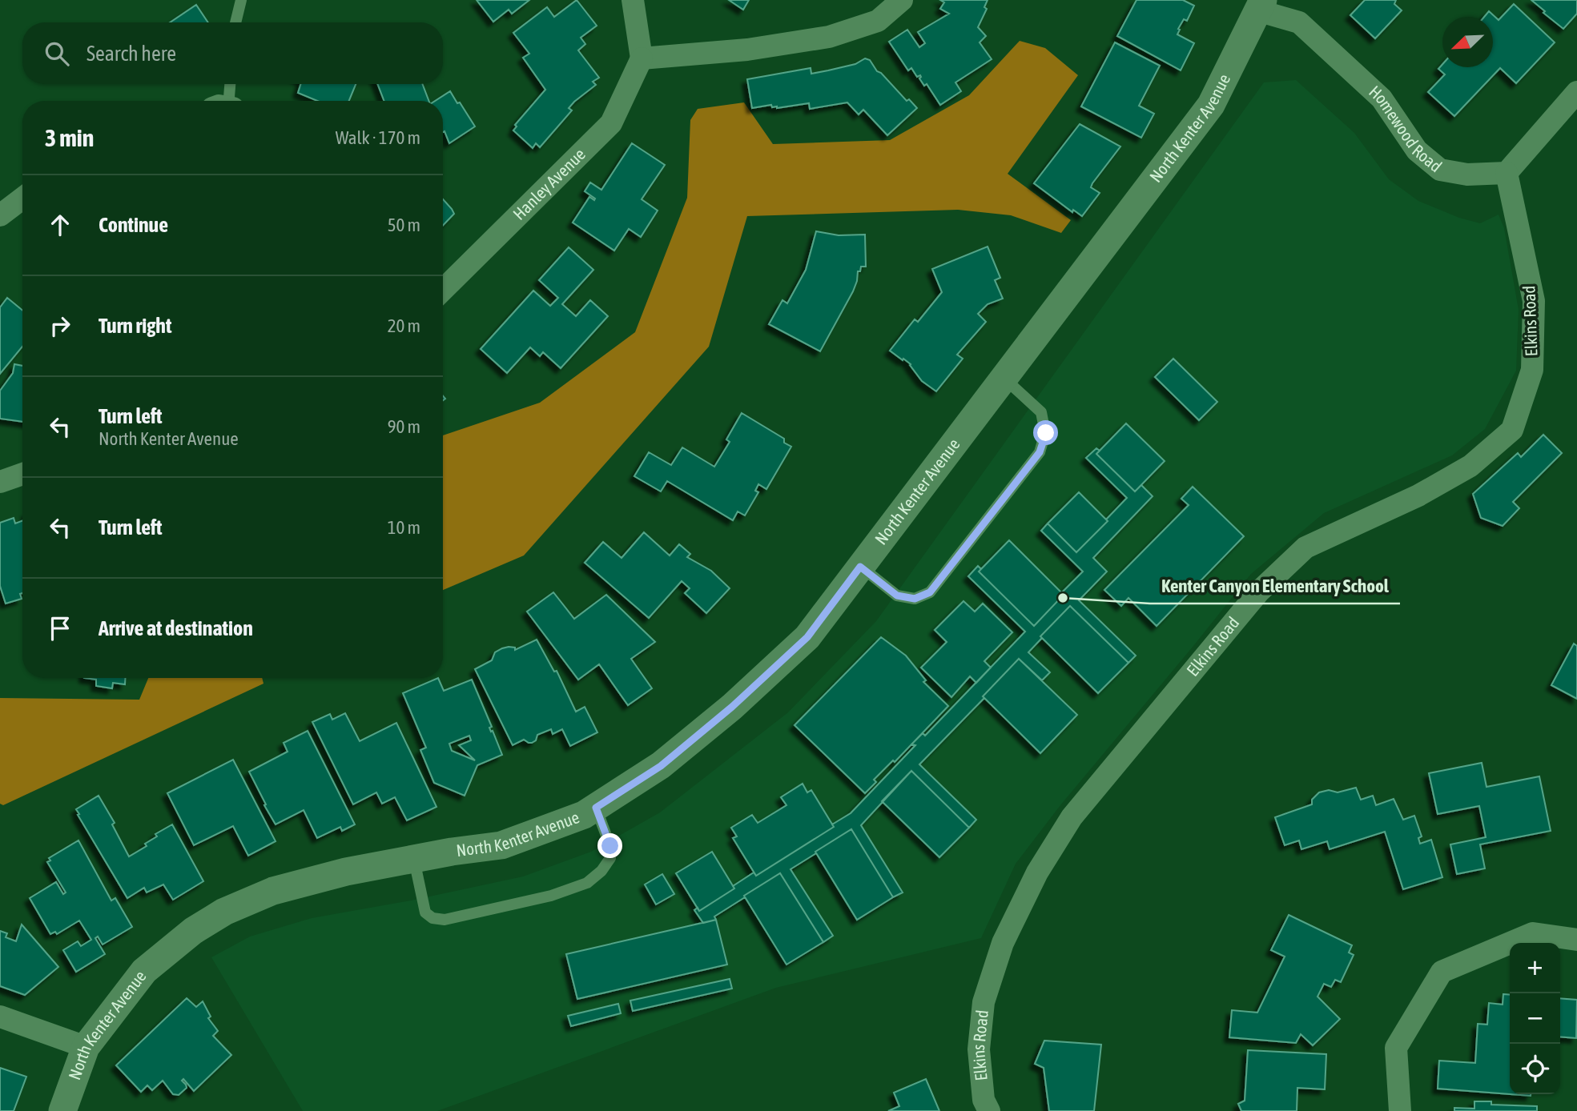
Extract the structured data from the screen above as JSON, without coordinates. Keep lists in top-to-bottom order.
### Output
{
  "streets": {
    "street": [
      "Homewood Road",
      "North Kenter Avenue",
      "Hanley Avenue",
      "Elkins Road"
    ]
  },
  "crossings": [
    ["Homewood Road", "North Kenter Avenue"],
    ["Homewood Road", "Elkins Road"]
  ],
  "places": ["Kenter Canyon Elementary School"],
  "north": "bottom left",
  "page": {
    "search": "Search here",
    "heading": ["3 min", "Walk · 170 m"],
    "list": [
      ["Continue", "50 m"],
      ["Turn right", "20 m"],
      ["Turn left", "North Kenter Avenue", "90 m"],
      ["Turn left", "10 m"],
      "Arrive at destination"
    ],
    "map_buttons": ["+", "−"]
  }
}
